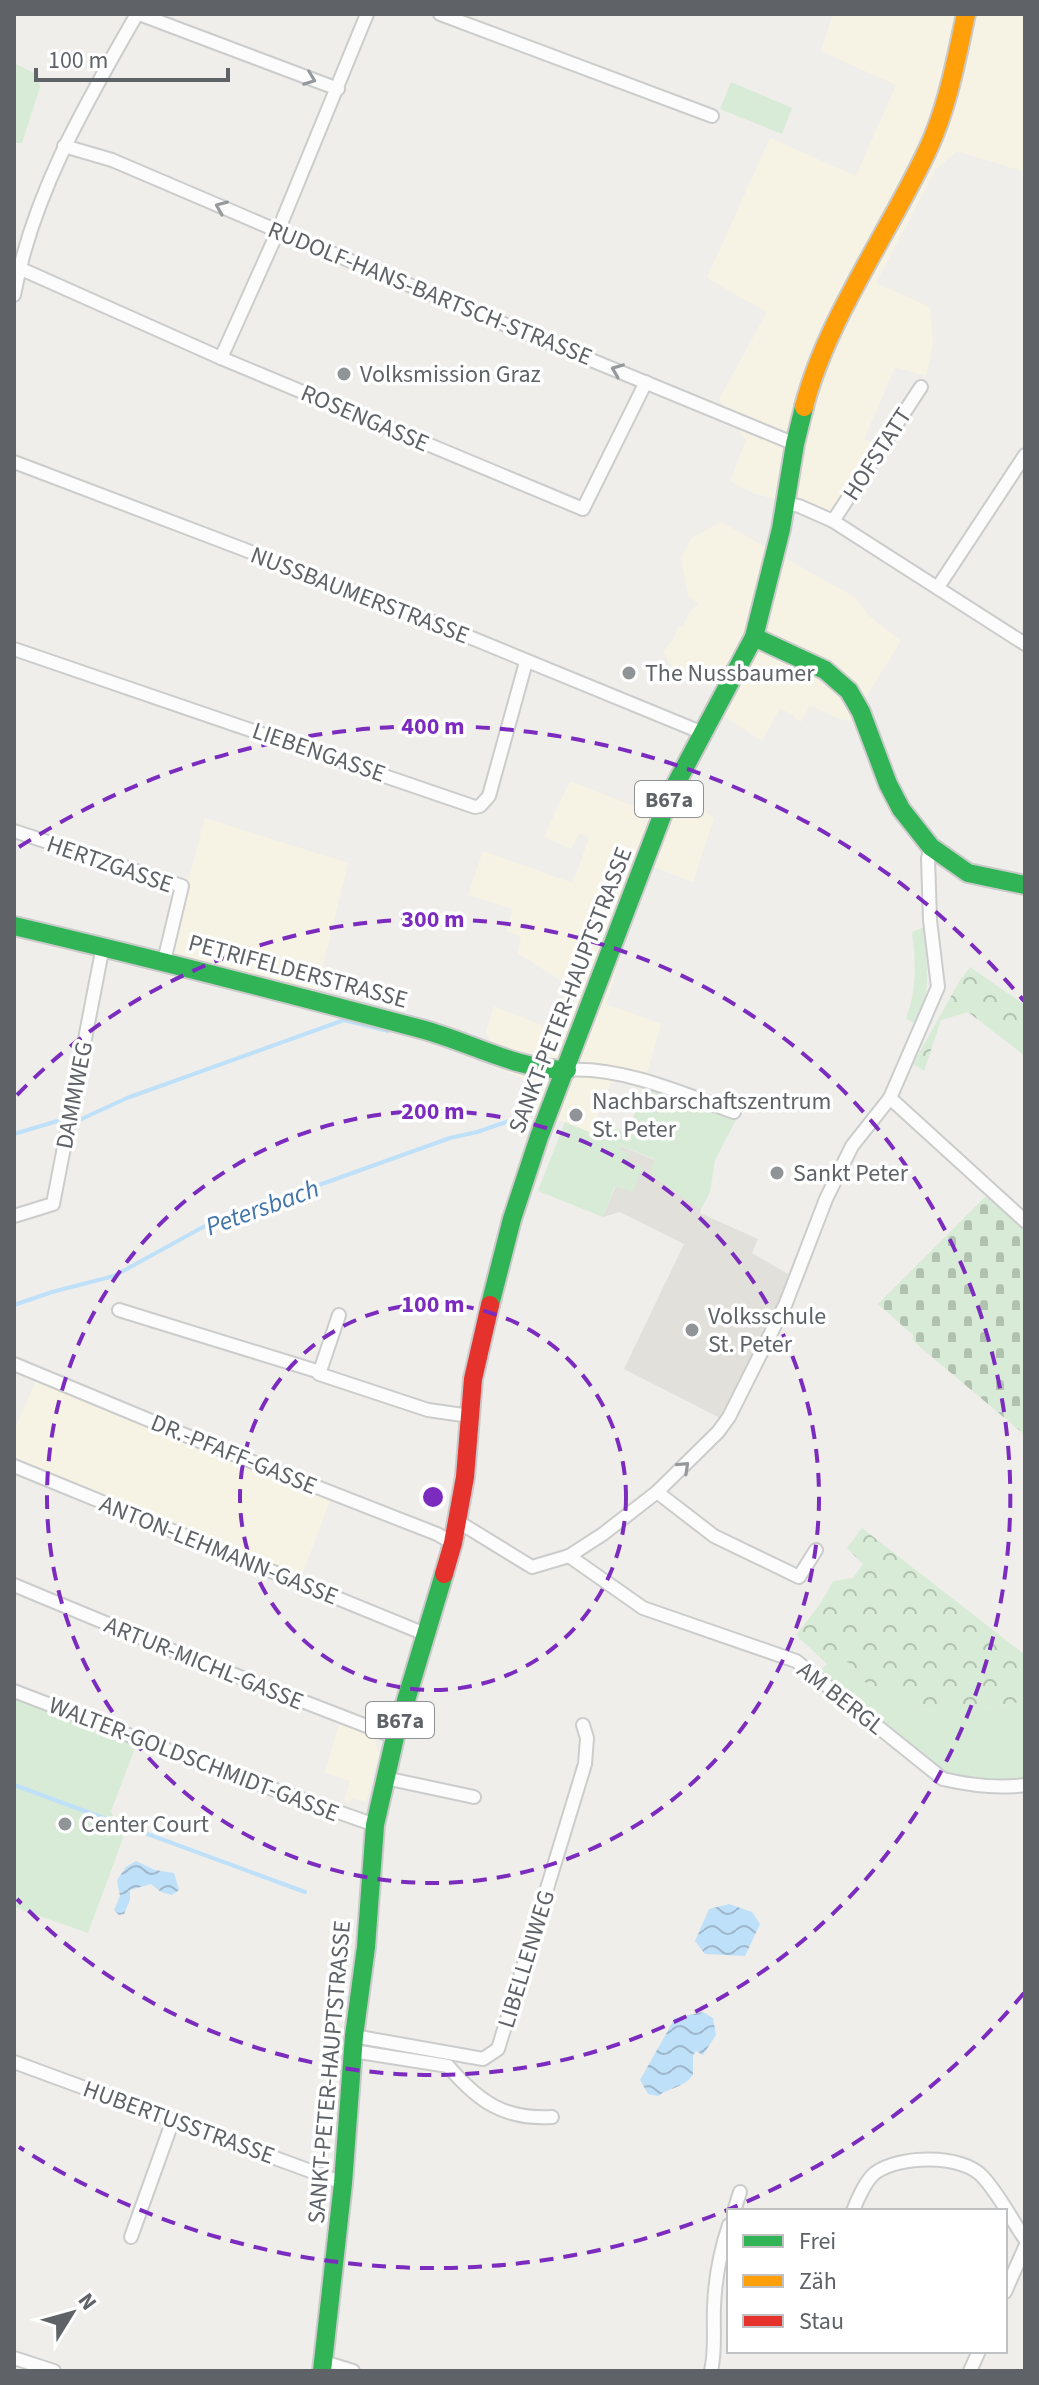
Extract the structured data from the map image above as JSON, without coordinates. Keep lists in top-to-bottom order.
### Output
{
  "streets": {
    "main road": ["B67a", "PETRIFELDERSTRASSE", "SANKT-PETER-HAUPTSTRASSE"],
    "street": [
      "RUDOLF-HANS-BARTSCH-STRASSE",
      "ROSENGASSE",
      "HOFSTATT",
      "NUSSBAUMERSTRASSE",
      "LIEBENGASSE",
      "HERTZGASSE",
      "DAMMWEG",
      "DR.-PFAFF-GASSE",
      "ANTON-LEHMANN-GASSE",
      "ARTUR-MICHL-GASSE",
      "AM BERGL",
      "WALTER-GOLDSCHMIDT-GASSE",
      "LIBELLENWEG",
      "HUBERTUSSTRASSE"
    ]
  },
  "crossings": [
    ["RUDOLF-HANS-BARTSCH-STRASSE", "ROSENGASSE"],
    ["RUDOLF-HANS-BARTSCH-STRASSE", "SANKT-PETER-HAUPTSTRASSE"],
    ["HOFSTATT", "SANKT-PETER-HAUPTSTRASSE"],
    ["NUSSBAUMERSTRASSE", "LIEBENGASSE"],
    ["NUSSBAUMERSTRASSE", "SANKT-PETER-HAUPTSTRASSE"],
    ["HERTZGASSE", "PETRIFELDERSTRASSE"],
    ["PETRIFELDERSTRASSE", "SANKT-PETER-HAUPTSTRASSE"],
    ["PETRIFELDERSTRASSE", "DAMMWEG"],
    ["SANKT-PETER-HAUPTSTRASSE", "DR.-PFAFF-GASSE"],
    ["SANKT-PETER-HAUPTSTRASSE", "ANTON-LEHMANN-GASSE"],
    ["SANKT-PETER-HAUPTSTRASSE", "ARTUR-MICHL-GASSE"],
    ["SANKT-PETER-HAUPTSTRASSE", "WALTER-GOLDSCHMIDT-GASSE"],
    ["SANKT-PETER-HAUPTSTRASSE", "LIBELLENWEG"],
    ["SANKT-PETER-HAUPTSTRASSE", "HUBERTUSSTRASSE"]
  ],
  "one_way": ["RUDOLF-HANS-BARTSCH-STRASSE"],
  "water": ["Petersbach"],
  "places": [
    "Volksmission Graz",
    "The Nussbaumer",
    "Nachbarschaftszentrum St. Peter",
    "Sankt Peter",
    "Volksschule St. Peter",
    "Center Court"
  ],
  "legend": ["Frei", "Zäh", "Stau"],
  "scale_bar": "100 m",
  "north": "top right",
  "rings": [
    "400 m",
    "300 m",
    "200 m",
    "100 m"
  ]
}
